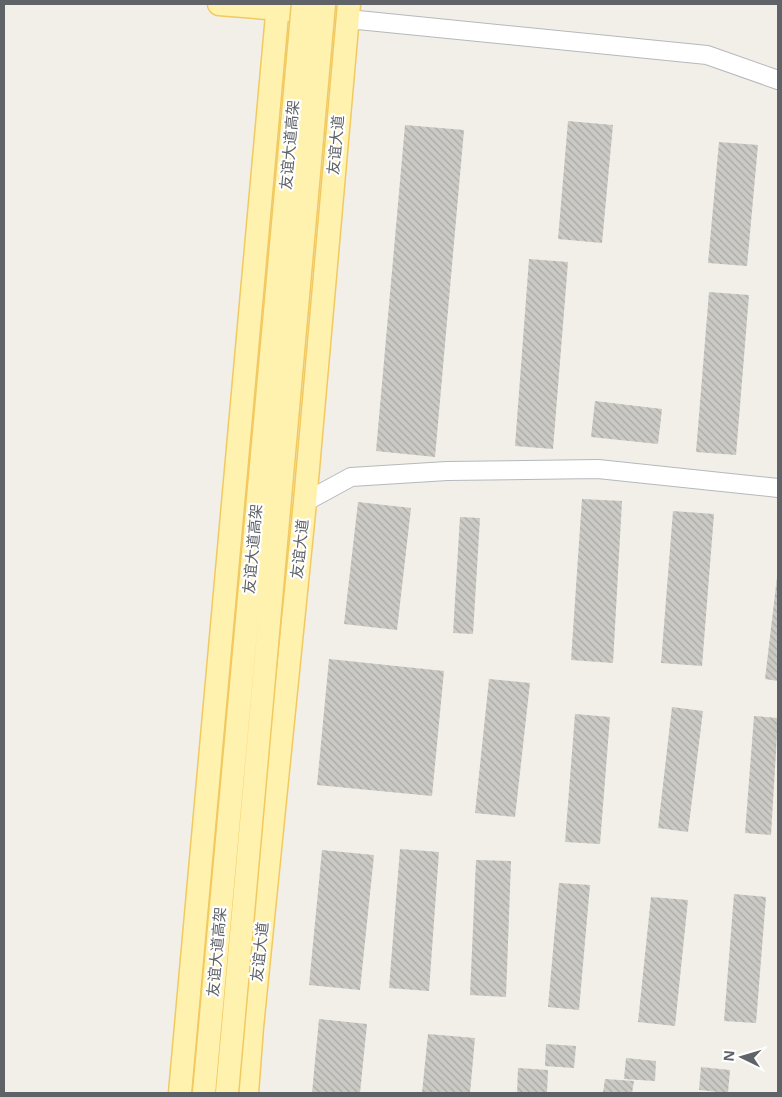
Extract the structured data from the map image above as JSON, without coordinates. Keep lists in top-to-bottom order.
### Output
{
  "streets": {
    "main road": ["友谊大道高架", "友谊大道"]
  },
  "north": "left"
}
